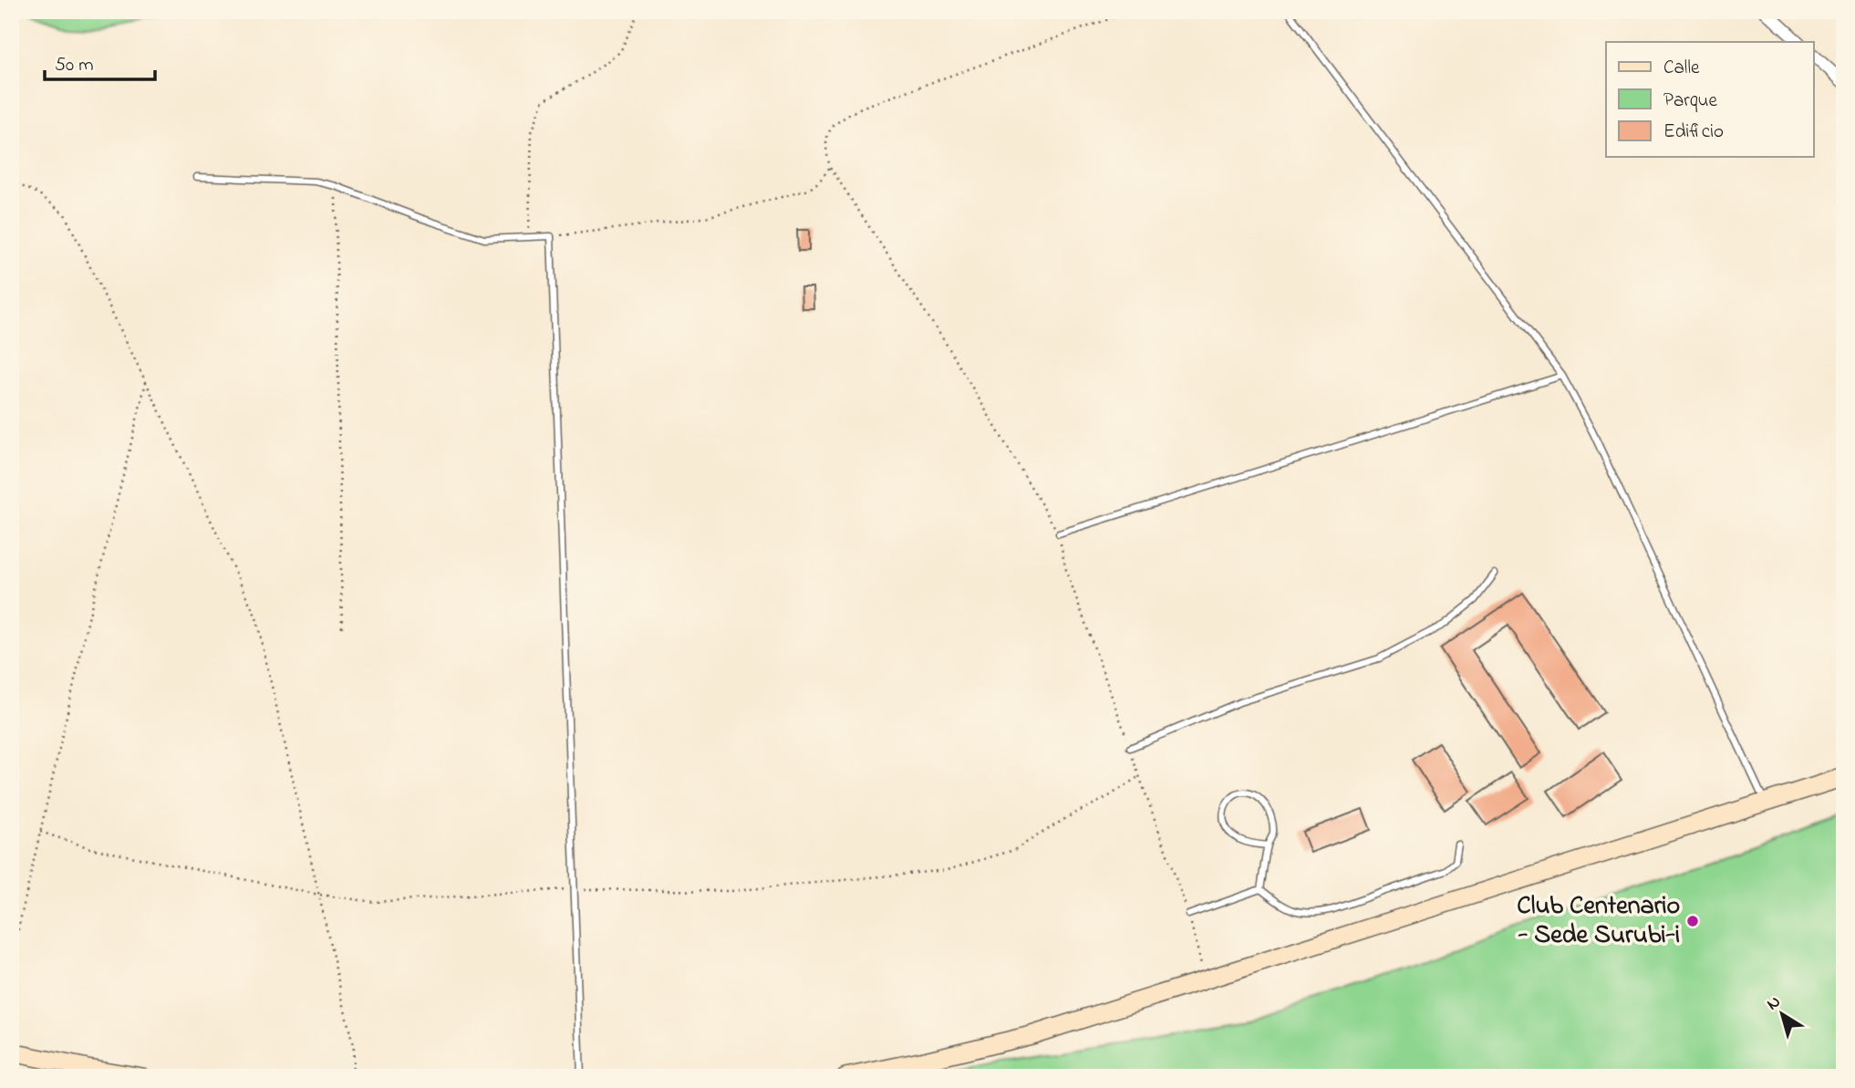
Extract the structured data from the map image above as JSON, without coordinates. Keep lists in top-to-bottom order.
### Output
{
  "places": ["Club Centenario - Sede Surubi-i"],
  "legend": ["Calle", "Parque", "Edificio"],
  "scale_bar": "50 m",
  "north": "top left"
}
